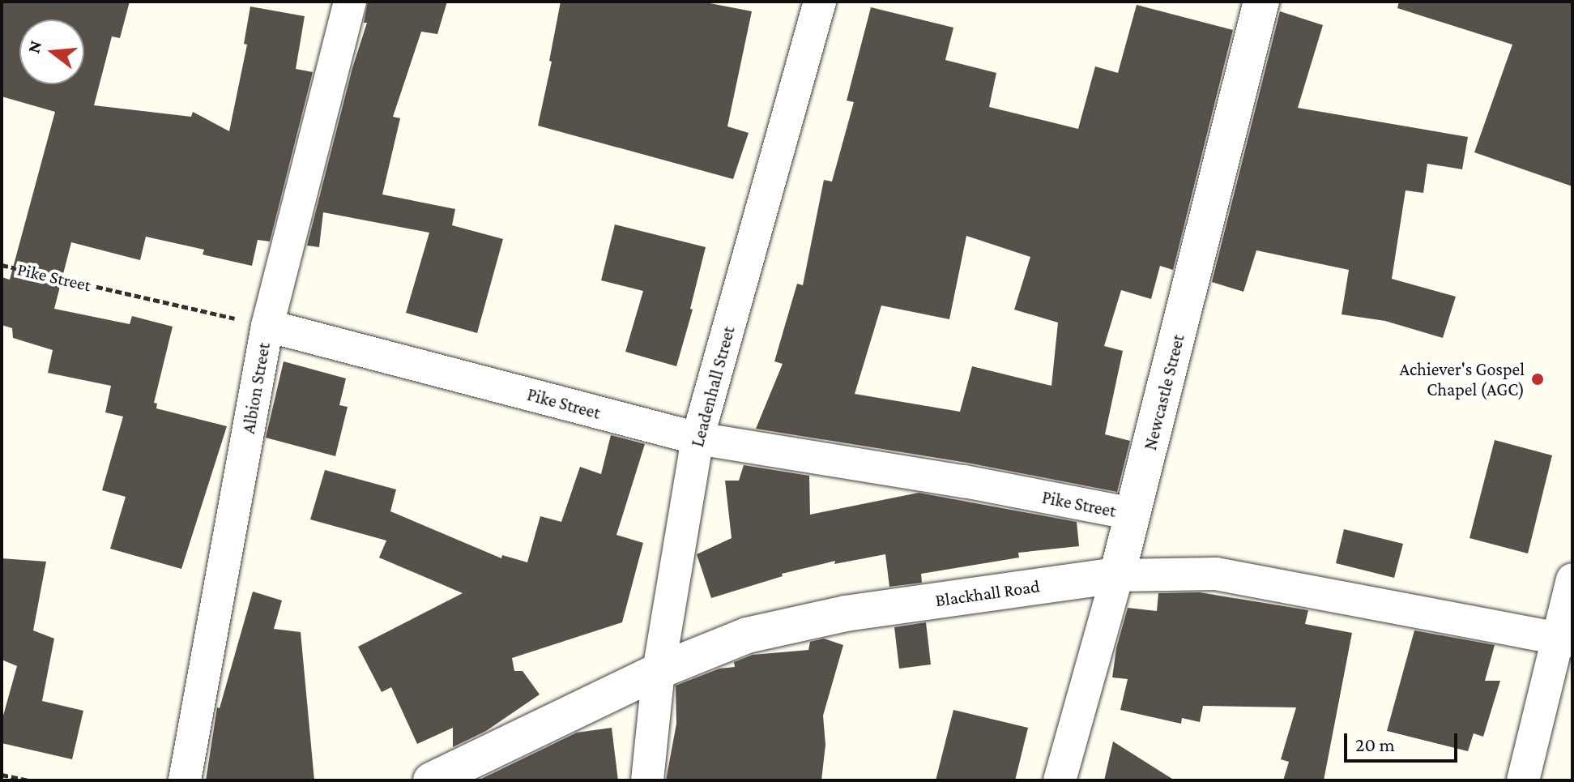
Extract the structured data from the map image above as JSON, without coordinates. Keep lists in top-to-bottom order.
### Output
{
  "streets": {
    "street": [
      "Pike Street",
      "Leadenhall Street",
      "Albion Street",
      "Newcastle Street",
      "Blackhall Road"
    ]
  },
  "crossings": [
    ["Pike Street", "Leadenhall Street"],
    ["Pike Street", "Albion Street"],
    ["Pike Street", "Newcastle Street"],
    ["Leadenhall Street", "Blackhall Road"],
    ["Newcastle Street", "Blackhall Road"]
  ],
  "places": ["Achiever's Gospel Chapel (AGC)"],
  "scale_bar": "20 m",
  "north": "left"
}
